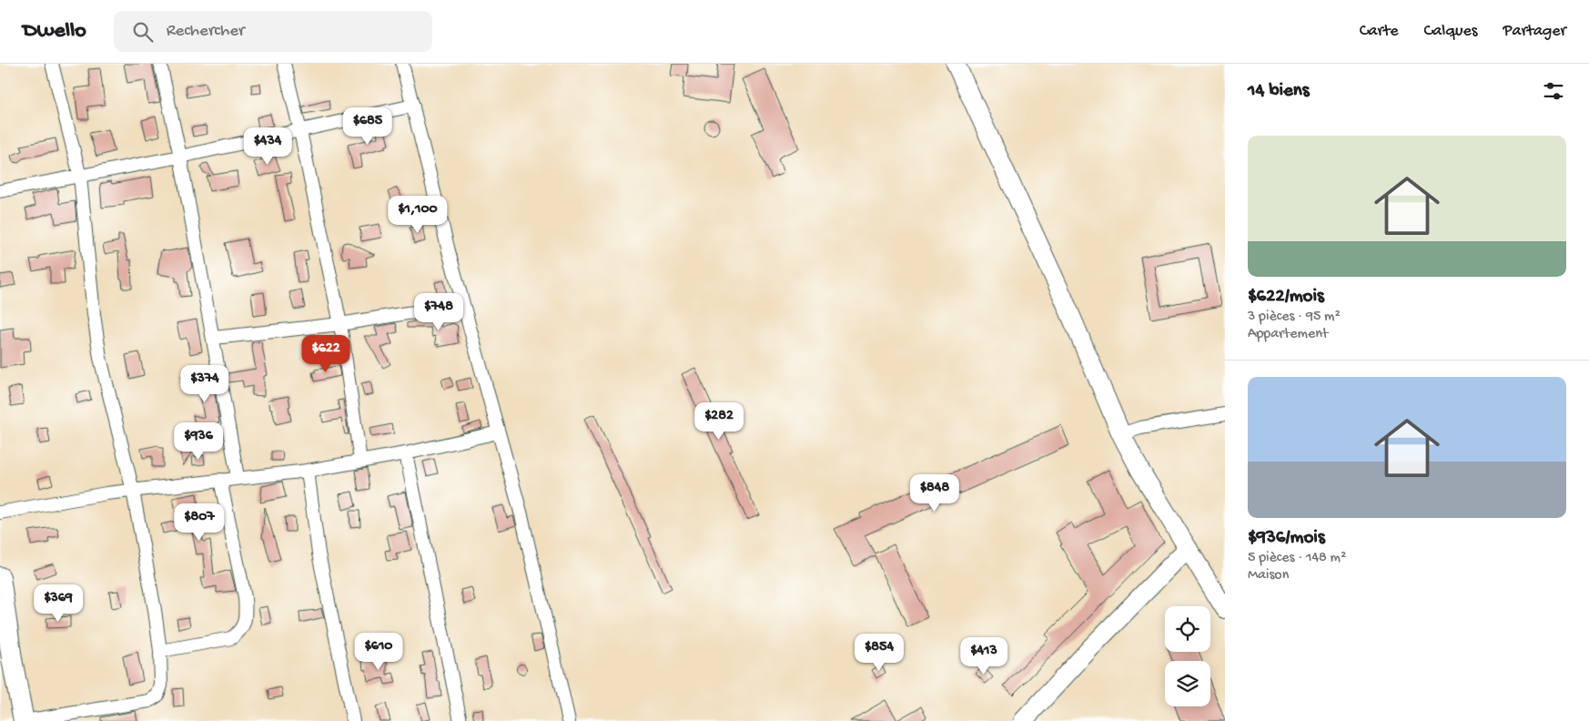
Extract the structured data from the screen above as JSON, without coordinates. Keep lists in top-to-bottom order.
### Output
{
  "page": {
    "header": "Dwello",
    "search": "Rechercher",
    "nav": ["Carte", "Calques", "Partager"],
    "heading": "14 biens",
    "price": [
      "$685",
      "$434",
      "$1,100",
      "$748",
      "$622",
      "$374",
      "$282",
      "$936",
      "$848",
      "$807",
      "$369",
      "$610",
      "$854",
      "$413"
    ],
    "list": [
      {
        "name": "$622/mois",
        "note": "3 pièces · 95 m² · Appartement"
      },
      {
        "name": "$936/mois",
        "note": "5 pièces · 148 m² · Maison"
      }
    ]
  }
}
